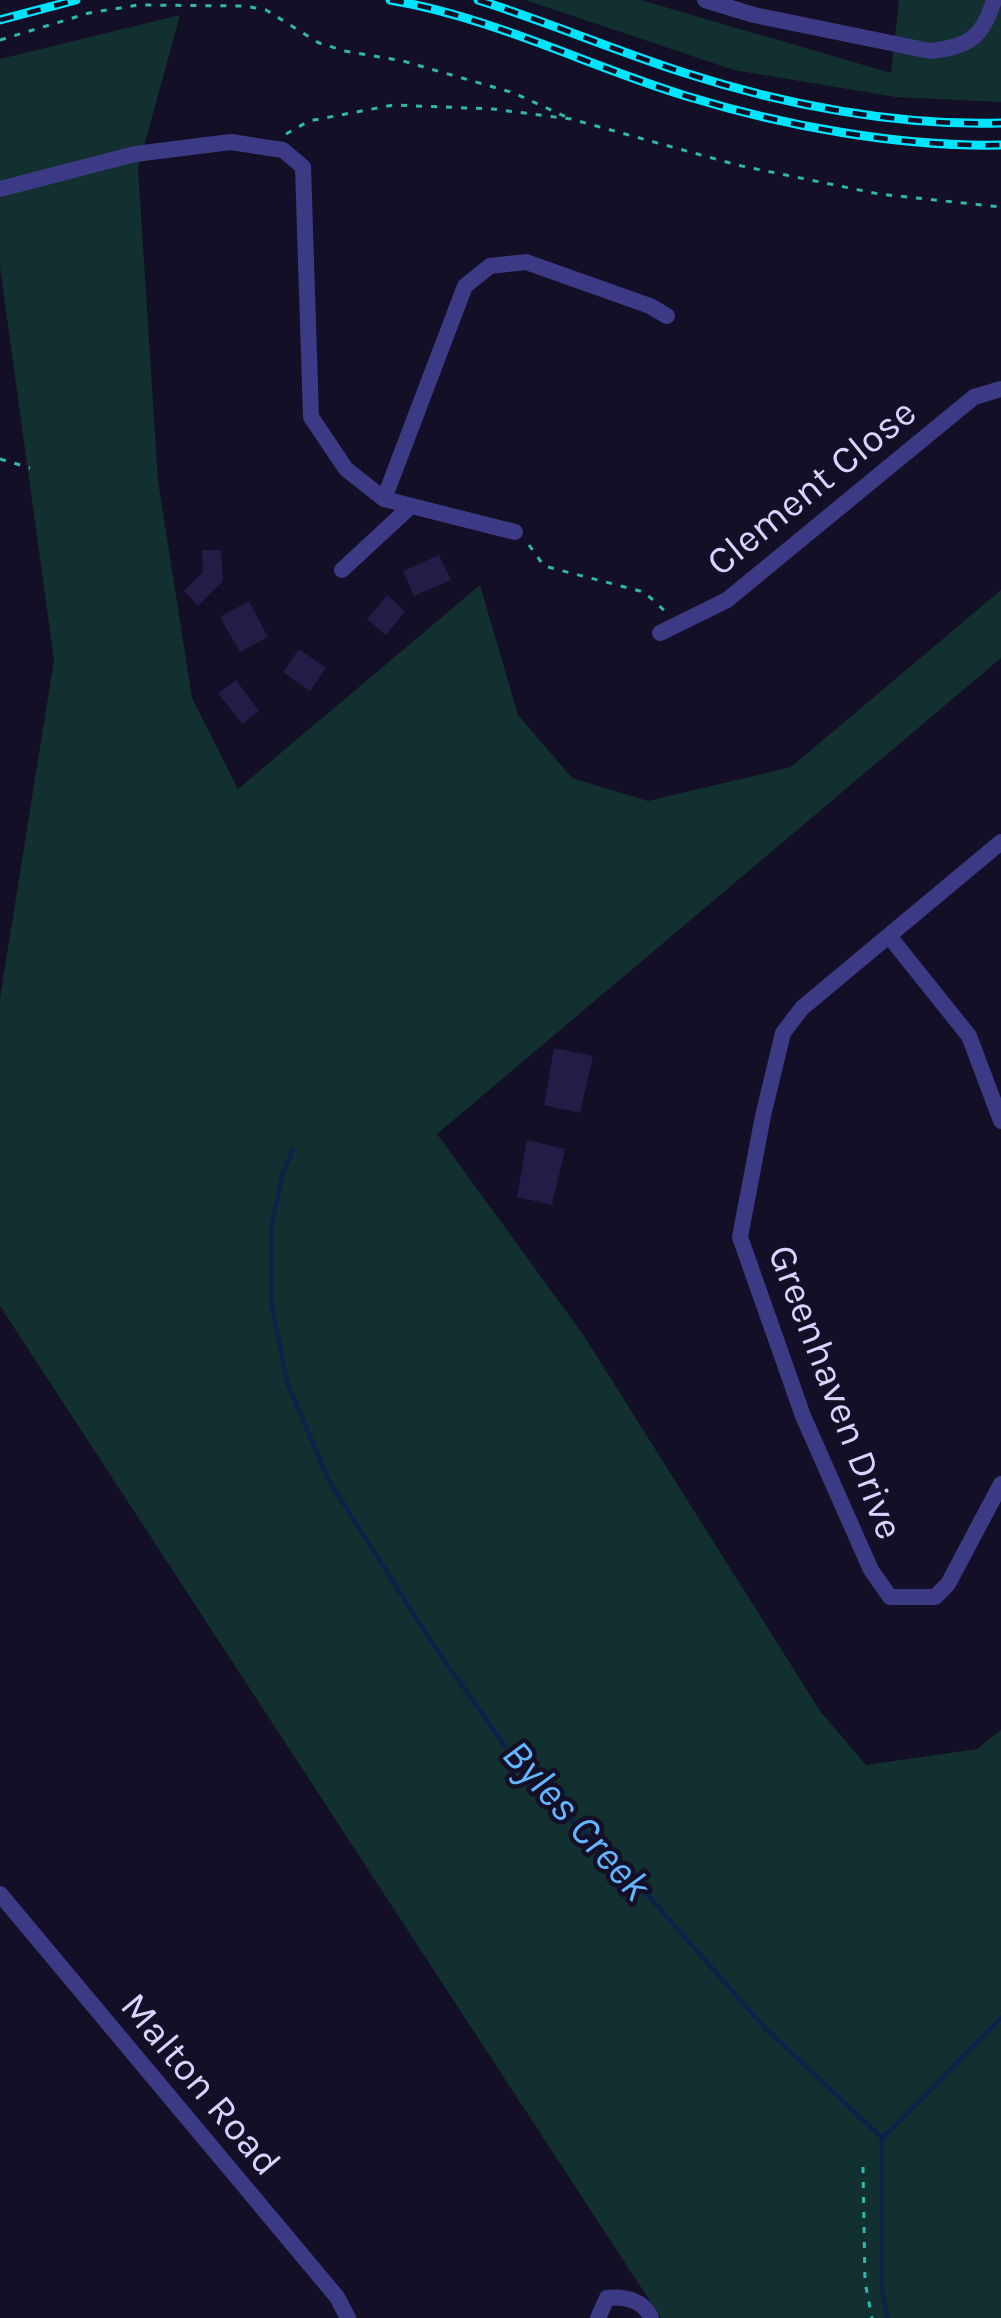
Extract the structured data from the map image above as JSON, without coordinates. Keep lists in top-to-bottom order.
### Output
{
  "streets": {
    "street": ["Clement Close", "Greenhaven Drive", "Malton Road"]
  },
  "water": ["Byles Creek"]
}
